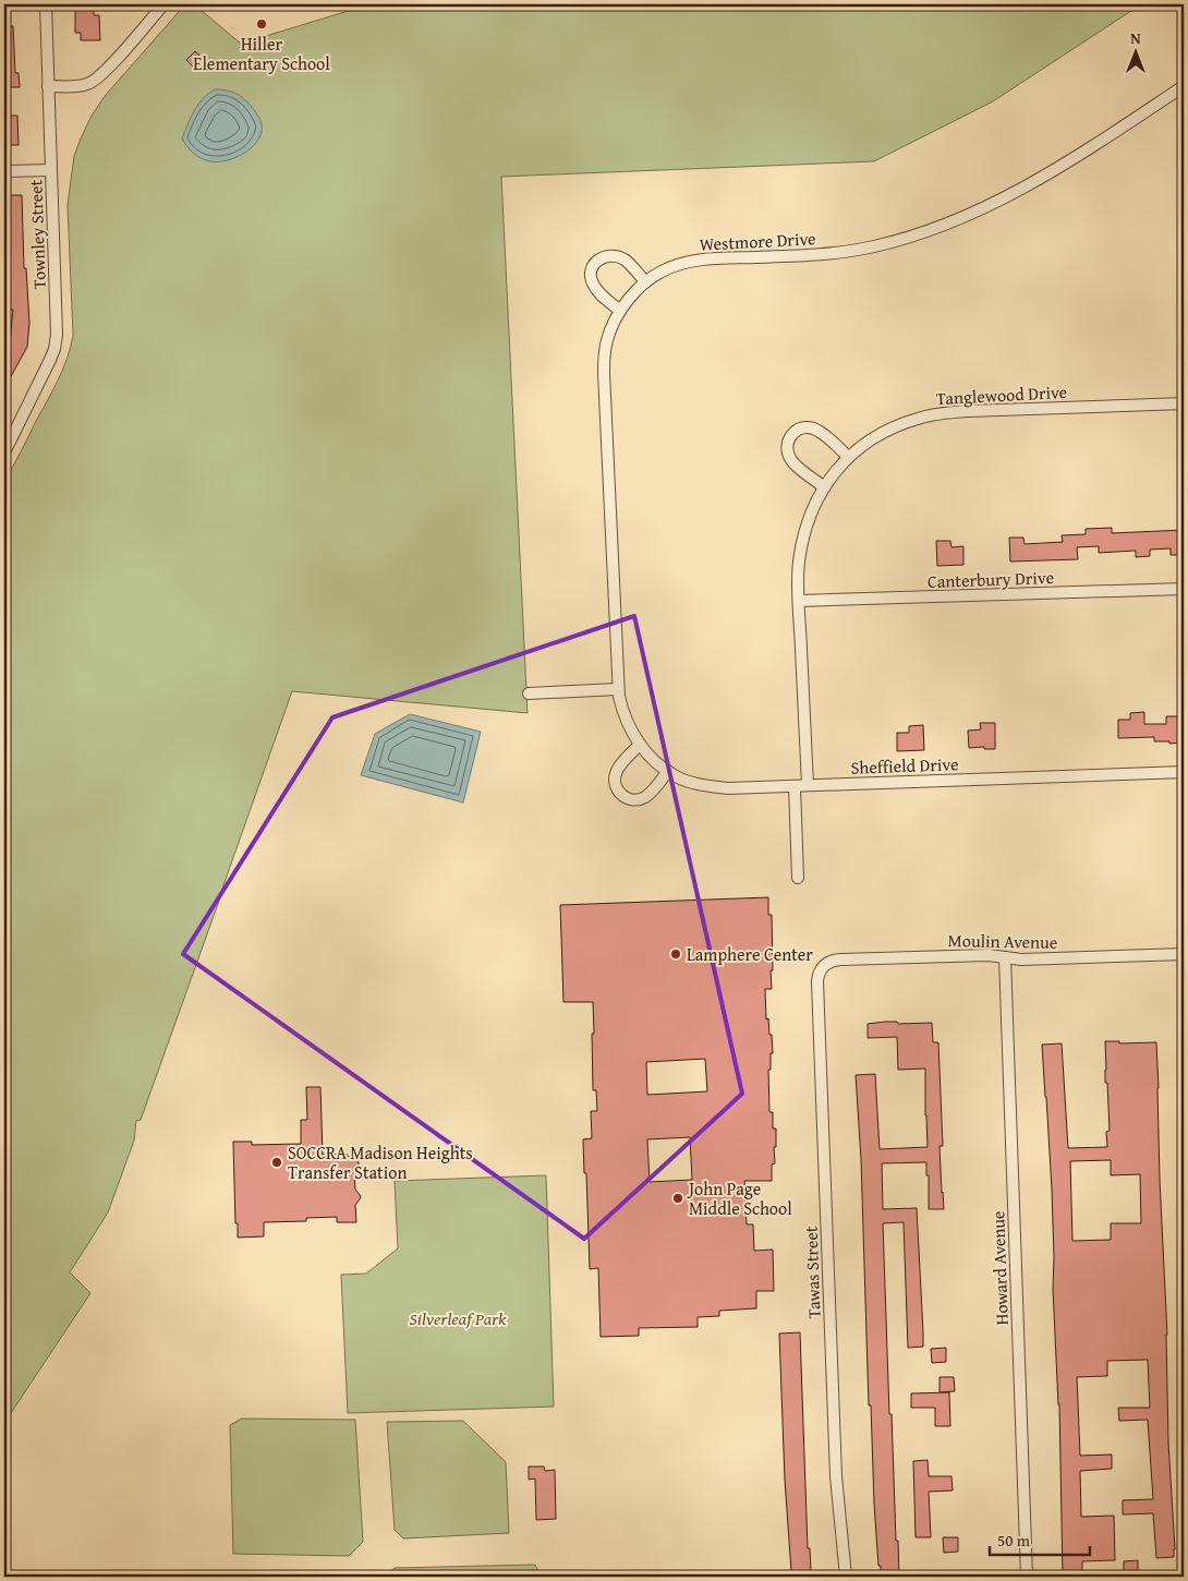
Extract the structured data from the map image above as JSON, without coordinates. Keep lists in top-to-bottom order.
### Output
{
  "streets": {
    "street": [
      "Townley Street",
      "Westmore Drive",
      "Tanglewood Drive",
      "Canterbury Drive",
      "Sheffield Drive",
      "Moulin Avenue",
      "Howard Avenue",
      "Tawas Street"
    ]
  },
  "crossings": [
    ["Westmore Drive", "Sheffield Drive"],
    ["Tanglewood Drive", "Canterbury Drive"],
    ["Tanglewood Drive", "Sheffield Drive"],
    ["Moulin Avenue", "Howard Avenue"],
    ["Moulin Avenue", "Tawas Street"]
  ],
  "parks": ["Silverleaf Park"],
  "places": [
    "Hiller Elementary School",
    "Lamphere Center",
    "SOCCRA Madison Heights Transfer Station",
    "John Page Middle School"
  ],
  "scale_bar": "50 m",
  "north": "top"
}
